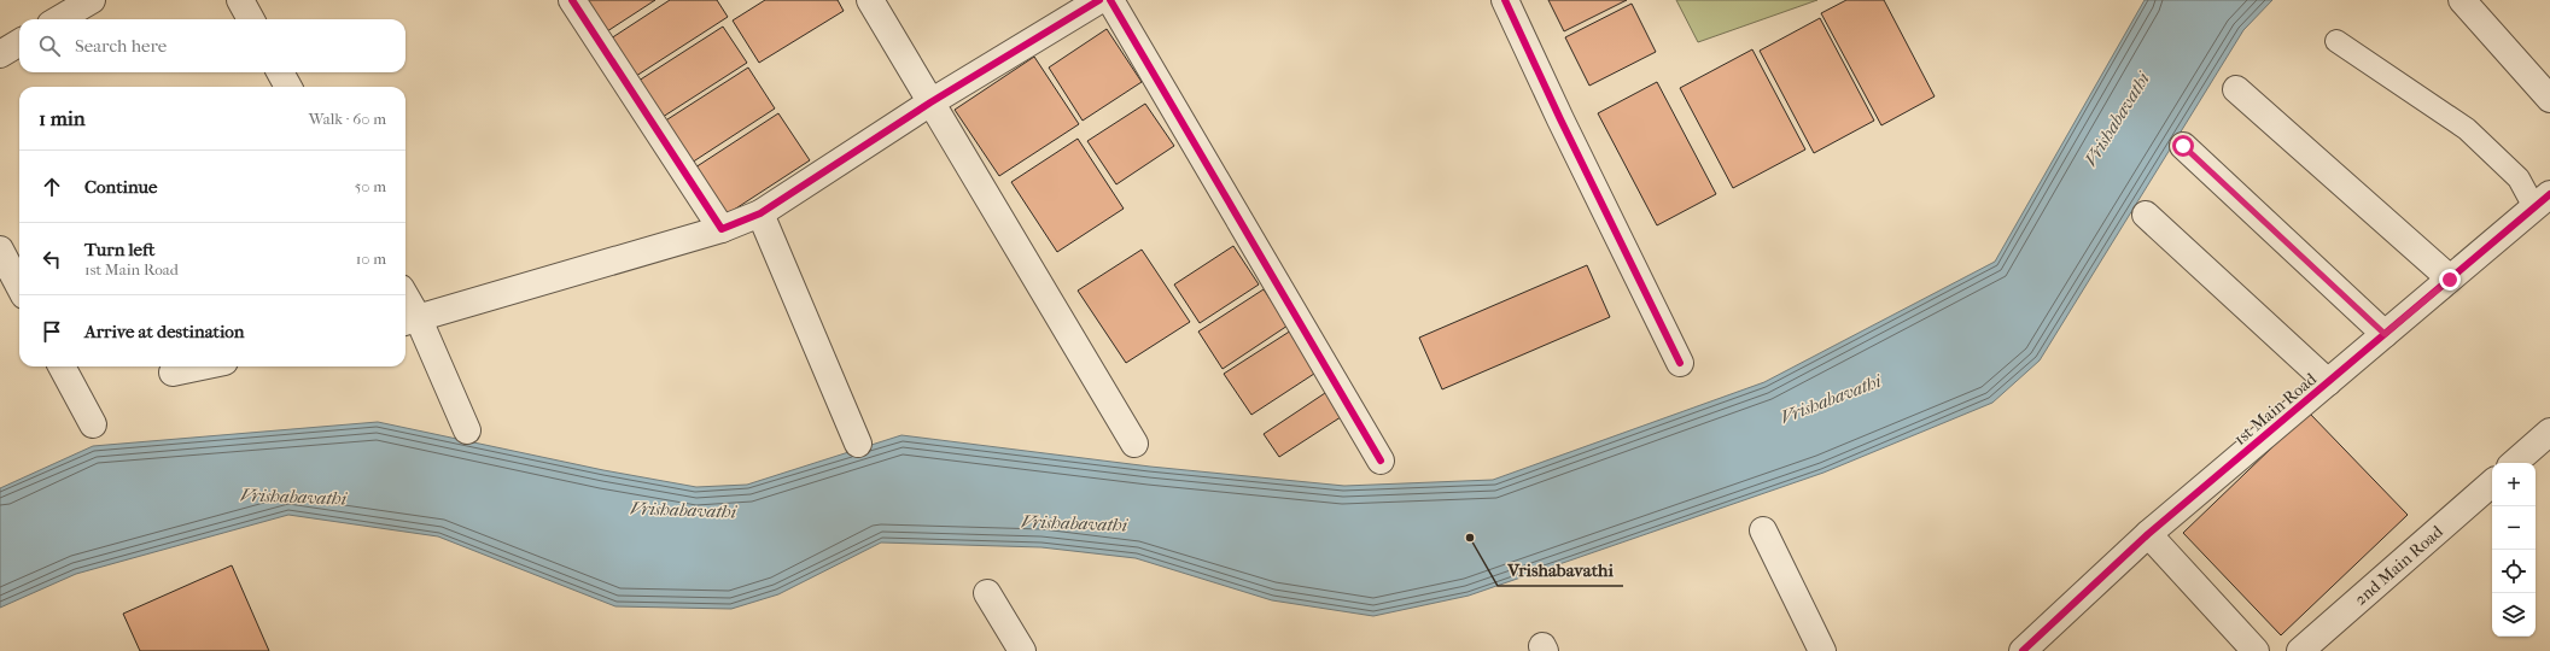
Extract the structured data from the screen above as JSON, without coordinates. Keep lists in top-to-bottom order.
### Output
{
  "streets": {
    "street": ["1st Main Road", "2nd Main Road"]
  },
  "water": ["Vrishabavathi"],
  "places": ["Vrishabavathi"],
  "page": {
    "search": "Search here",
    "heading": ["1 min", "Walk · 60 m"],
    "list": [
      ["Continue", "50 m"],
      ["Turn left", "1st Main Road", "10 m"],
      "Arrive at destination"
    ],
    "map_buttons": ["+", "−"]
  }
}
